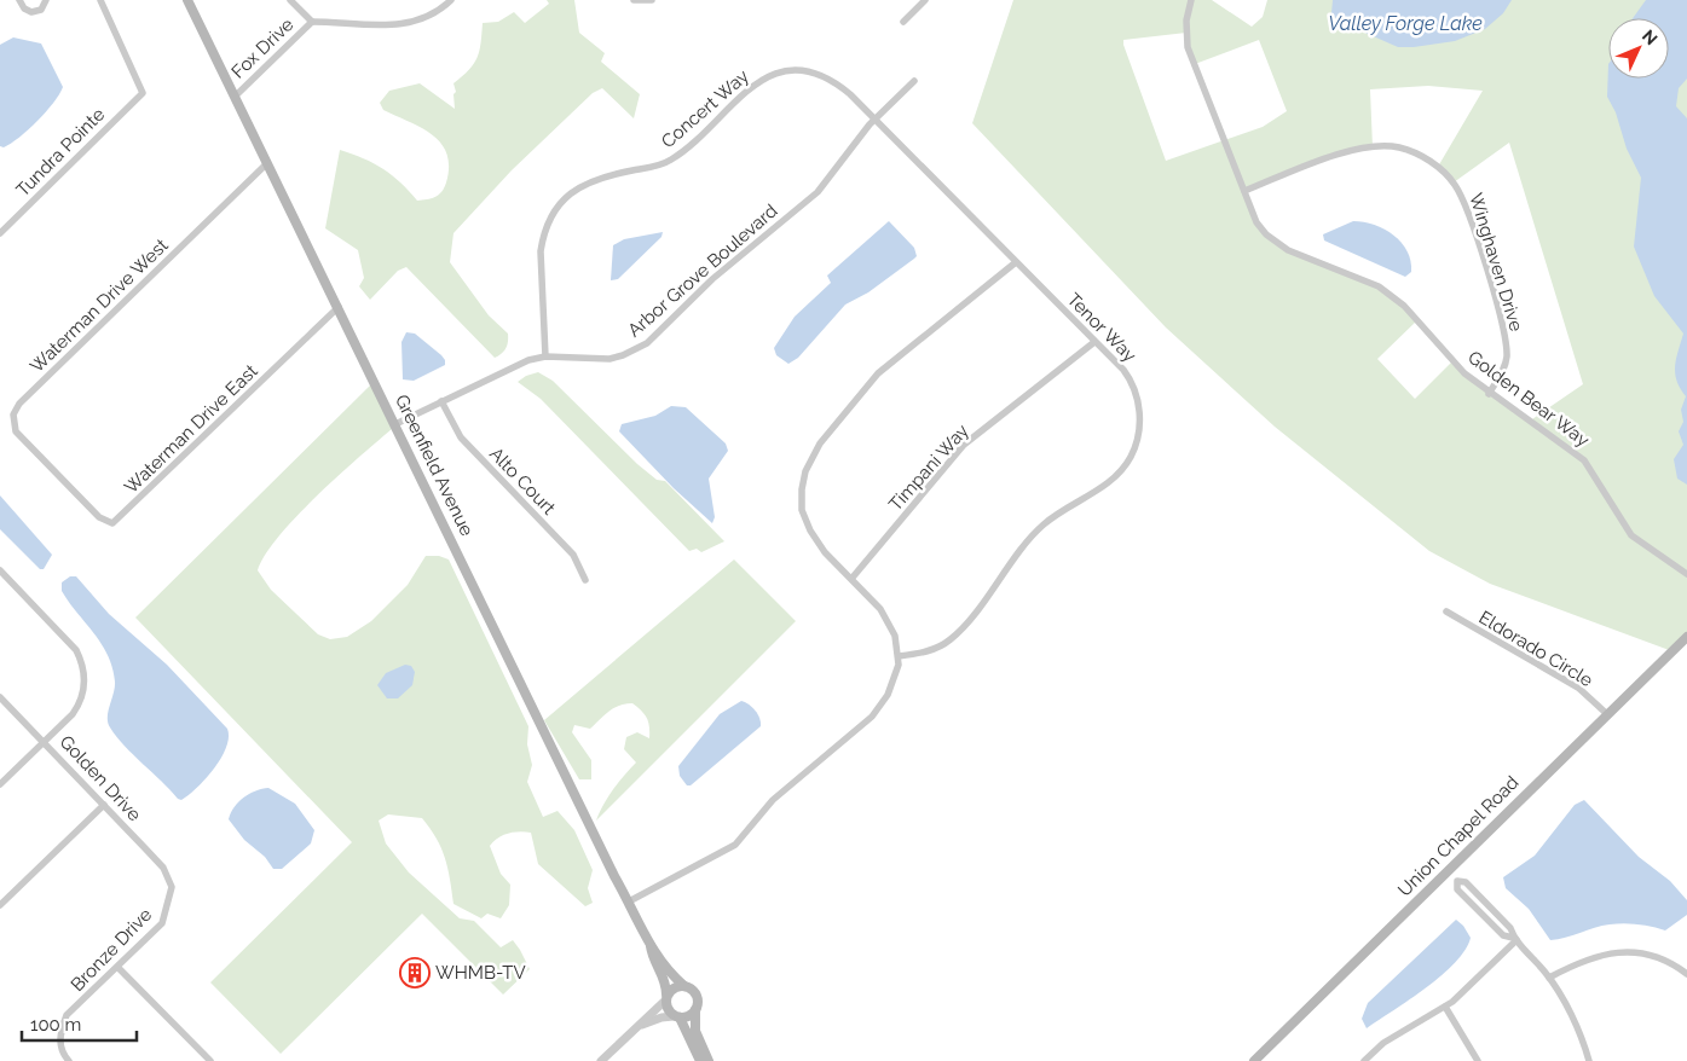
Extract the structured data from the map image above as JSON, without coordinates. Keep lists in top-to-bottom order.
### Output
{
  "streets": {
    "main road": ["Greenfield Avenue", "Union Chapel Road"],
    "street": [
      "Fox Drive",
      "Concert Way",
      "Tundra Pointe",
      "Winghaven Drive",
      "Arbor Grove Boulevard",
      "Waterman Drive West",
      "Tenor Way",
      "Golden Bear Way",
      "Waterman Drive East",
      "Timpani Way",
      "Alto Court",
      "Eldorado Circle",
      "Golden Drive",
      "Bronze Drive"
    ]
  },
  "crossings": [
    ["Fox Drive", "Greenfield Avenue"],
    ["Concert Way", "Arbor Grove Boulevard"],
    ["Concert Way", "Tenor Way"],
    ["Winghaven Drive", "Golden Bear Way"],
    ["Arbor Grove Boulevard", "Tenor Way"],
    ["Arbor Grove Boulevard", "Greenfield Avenue"],
    ["Arbor Grove Boulevard", "Alto Court"],
    ["Waterman Drive West", "Waterman Drive East"],
    ["Waterman Drive West", "Greenfield Avenue"],
    ["Tenor Way", "Timpani Way"],
    ["Waterman Drive East", "Greenfield Avenue"],
    ["Eldorado Circle", "Union Chapel Road"],
    ["Golden Drive", "Bronze Drive"]
  ],
  "water": ["Valley Forge Lake"],
  "places": {
    "building": ["WHMB-TV"]
  },
  "scale_bar": "100 m",
  "north": "top right"
}
